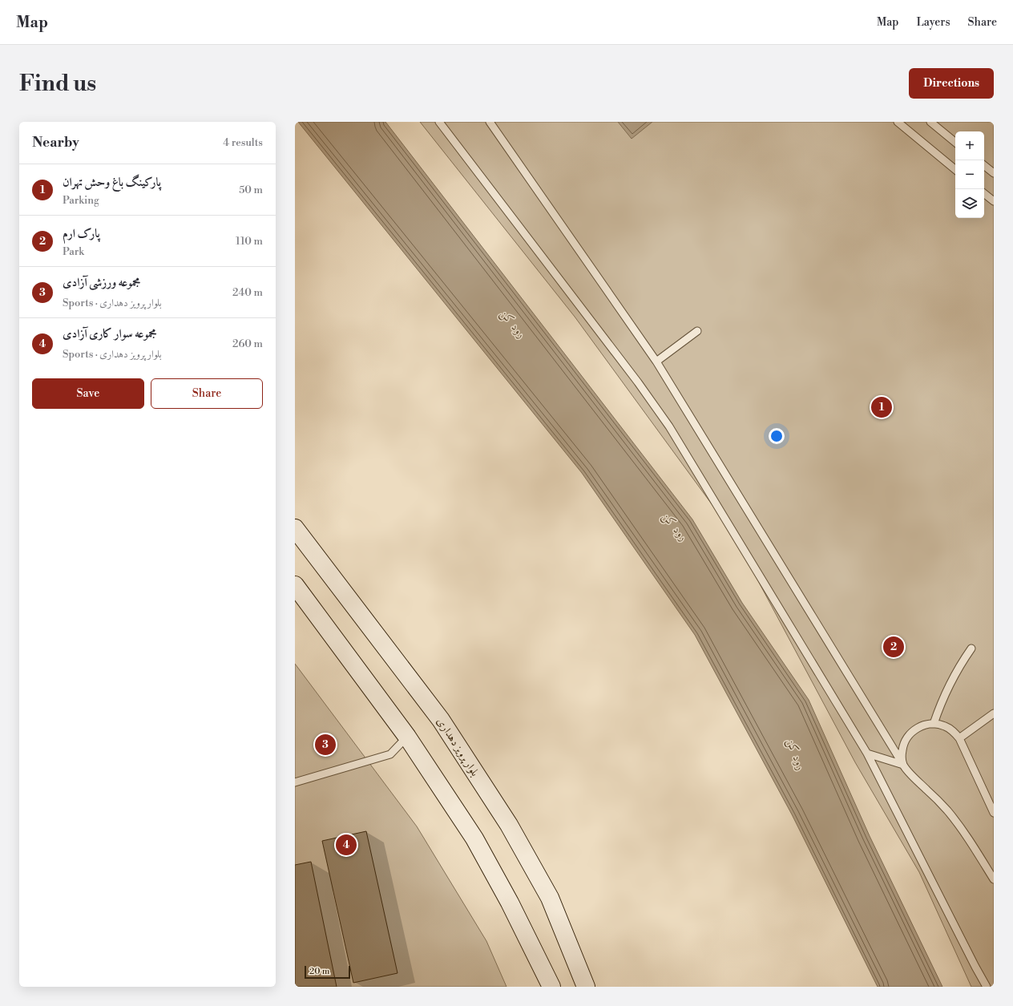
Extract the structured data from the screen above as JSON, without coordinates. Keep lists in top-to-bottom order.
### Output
{
  "streets": {
    "main road": ["بلوار پرویز دهداری"]
  },
  "water": ["رود کن"],
  "scale_bar": "20 m",
  "page": {
    "header": "Map",
    "nav": ["Map", "Layers", "Share"],
    "buttons": [
      "Directions",
      ["Save", "Share"]
    ],
    "title": "Find us",
    "heading": ["Nearby", "4 results"],
    "map_buttons": ["+", "−"],
    "list": [
      {
        "mark": "1",
        "name": "پارکینگ باغ وحش تهران",
        "note": "Parking",
        "value": "50 m"
      },
      {
        "mark": "2",
        "name": "پارک ارم",
        "note": "Park",
        "value": "110 m"
      },
      {
        "mark": "3",
        "name": "مجموعه ورزشی آزادی",
        "note": "Sports · بلوار پرویز دهداری",
        "value": "240 m"
      },
      {
        "mark": "4",
        "name": "مجموعه سوار کاری آزادی",
        "note": "Sports · بلوار پرویز دهداری",
        "value": "260 m"
      }
    ],
    "pins": [
      "1",
      "2",
      "3",
      "4"
    ],
    "scale": "20 m"
  }
}
